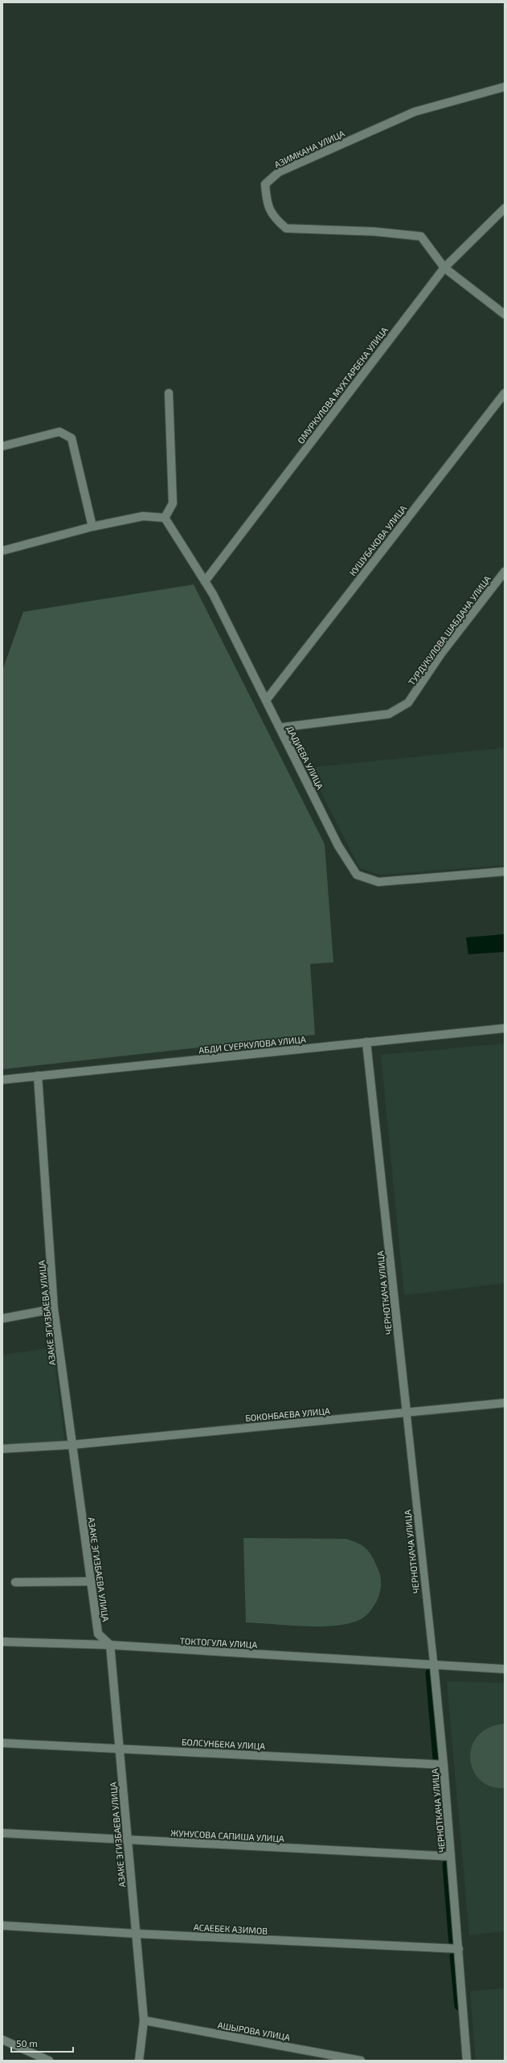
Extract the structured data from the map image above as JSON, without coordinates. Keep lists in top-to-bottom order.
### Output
{
  "streets": {
    "street": [
      "АЗИМКАНА УЛИЦА",
      "ОМУРКУЛОВА МУХТАРБЕКА УЛИЦА",
      "КУШУБАКОВА УЛИЦА",
      "ТУРДУКУЛОВА ШАБДАНА УЛИЦА",
      "ДАДИЕВА УЛИЦА",
      "АБДИ СУЕРКУЛОВА УЛИЦА",
      "ЧЕРНОТКАЧА УЛИЦА",
      "АЗАКЕ ЭГИЗБАЕВА УЛИЦА",
      "БОКОНБАЕВА УЛИЦА",
      "ТОКТОГУЛА УЛИЦА",
      "БОЛСУНБЕКА УЛИЦА",
      "ЖУНУСОВА САПИША УЛИЦА",
      "АСАЕБЕК АЗИМОВ",
      "АШЫРОВА УЛИЦА"
    ]
  },
  "crossings": [
    ["АЗИМКАНА УЛИЦА", "ОМУРКУЛОВА МУХТАРБЕКА УЛИЦА"],
    ["ОМУРКУЛОВА МУХТАРБЕКА УЛИЦА", "ДАДИЕВА УЛИЦА"],
    ["КУШУБАКОВА УЛИЦА", "ДАДИЕВА УЛИЦА"],
    ["ТУРДУКУЛОВА ШАБДАНА УЛИЦА", "ДАДИЕВА УЛИЦА"],
    ["АБДИ СУЕРКУЛОВА УЛИЦА", "ЧЕРНОТКАЧА УЛИЦА"],
    ["АБДИ СУЕРКУЛОВА УЛИЦА", "АЗАКЕ ЭГИЗБАЕВА УЛИЦА"],
    ["ЧЕРНОТКАЧА УЛИЦА", "БОКОНБАЕВА УЛИЦА"],
    ["ЧЕРНОТКАЧА УЛИЦА", "ТОКТОГУЛА УЛИЦА"],
    ["ЧЕРНОТКАЧА УЛИЦА", "БОЛСУНБЕКА УЛИЦА"],
    ["ЧЕРНОТКАЧА УЛИЦА", "ЖУНУСОВА САПИША УЛИЦА"],
    ["ЧЕРНОТКАЧА УЛИЦА", "АСАЕБЕК АЗИМОВ"],
    ["АЗАКЕ ЭГИЗБАЕВА УЛИЦА", "БОКОНБАЕВА УЛИЦА"],
    ["АЗАКЕ ЭГИЗБАЕВА УЛИЦА", "ТОКТОГУЛА УЛИЦА"],
    ["АЗАКЕ ЭГИЗБАЕВА УЛИЦА", "БОЛСУНБЕКА УЛИЦА"],
    ["АЗАКЕ ЭГИЗБАЕВА УЛИЦА", "ЖУНУСОВА САПИША УЛИЦА"],
    ["АЗАКЕ ЭГИЗБАЕВА УЛИЦА", "АСАЕБЕК АЗИМОВ"],
    ["АЗАКЕ ЭГИЗБАЕВА УЛИЦА", "АШЫРОВА УЛИЦА"]
  ],
  "scale_bar": "50 m"
}
